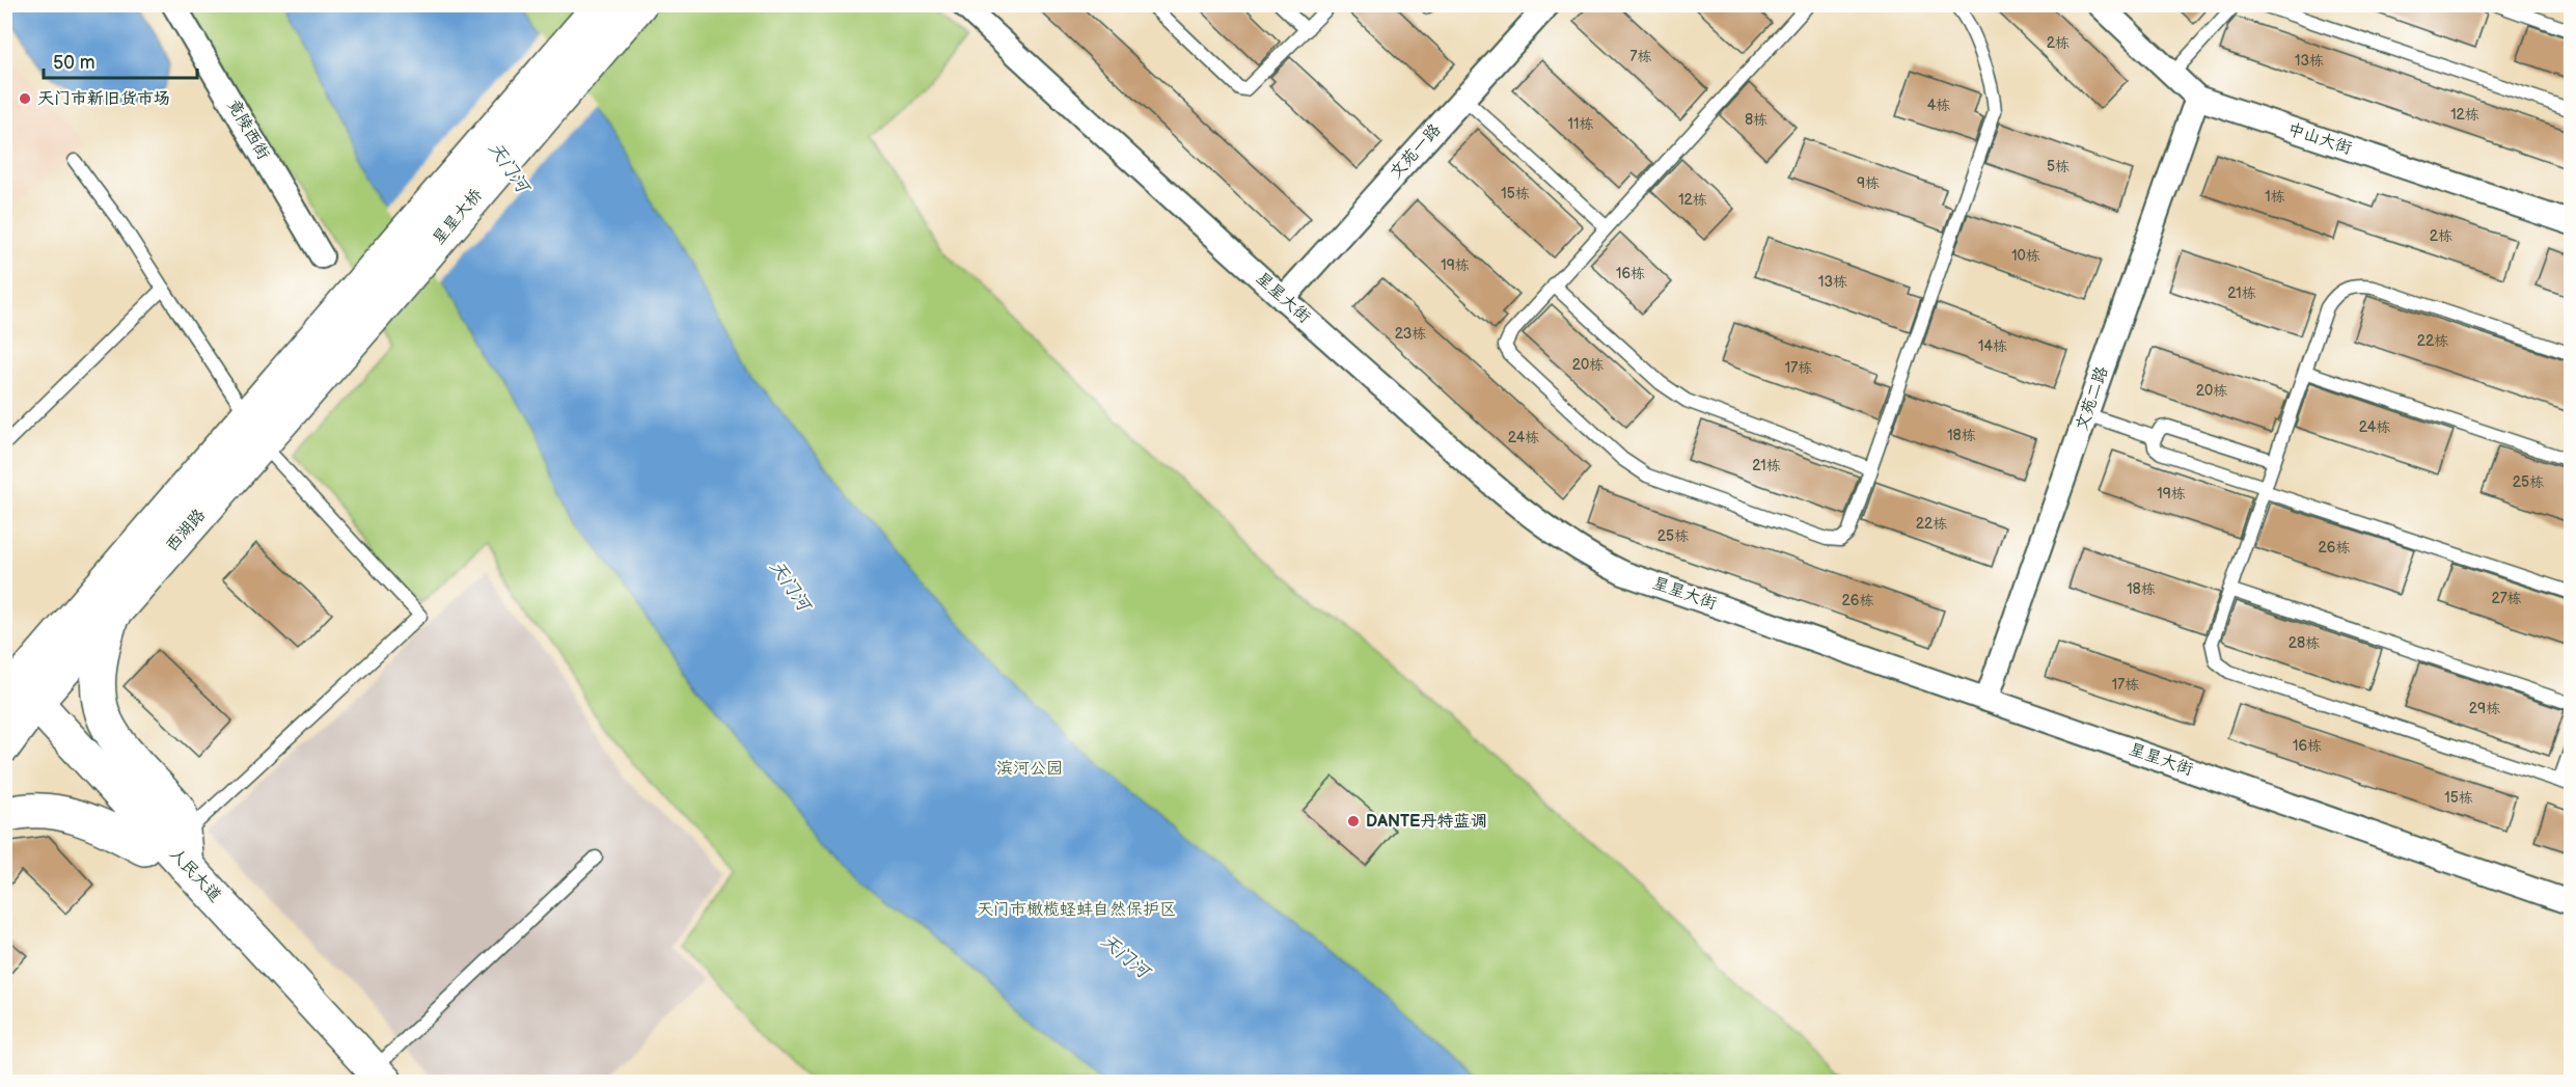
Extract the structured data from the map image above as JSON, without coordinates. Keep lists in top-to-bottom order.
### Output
{
  "streets": {
    "main road": ["星星大桥", "西湖路", "人民大道"],
    "street": [
      "竟陵西街",
      "中山大街",
      "文苑一路",
      "星星大街",
      "文苑二路"
    ]
  },
  "crossings": [
    ["中山大街", "文苑二路"],
    ["文苑一路", "星星大街"],
    ["星星大桥", "西湖路"],
    ["星星大街", "文苑二路"],
    ["西湖路", "人民大道"]
  ],
  "water": ["天门河"],
  "parks": ["滨河公园", "天门市橄榄蛏蚌自然保护区"],
  "places": ["天门市新旧货市场", "DANTE丹特蓝调"],
  "house_numbers": [
    "2栋",
    "7栋",
    "13栋",
    "4栋",
    "12栋",
    "8栋",
    "11栋",
    "5栋",
    "9栋",
    "15栋",
    "1栋",
    "12栋",
    "2栋",
    "10栋",
    "19栋",
    "16栋",
    "13栋",
    "21栋",
    "23栋",
    "22栋",
    "14栋",
    "20栋",
    "17栋",
    "20栋",
    "24栋",
    "18栋",
    "24栋",
    "21栋",
    "25栋",
    "19栋",
    "22栋",
    "25栋",
    "26栋",
    "18栋",
    "27栋",
    "26栋",
    "28栋",
    "17栋",
    "29栋",
    "16栋",
    "15栋"
  ],
  "scale_bar": "50 m"
}
